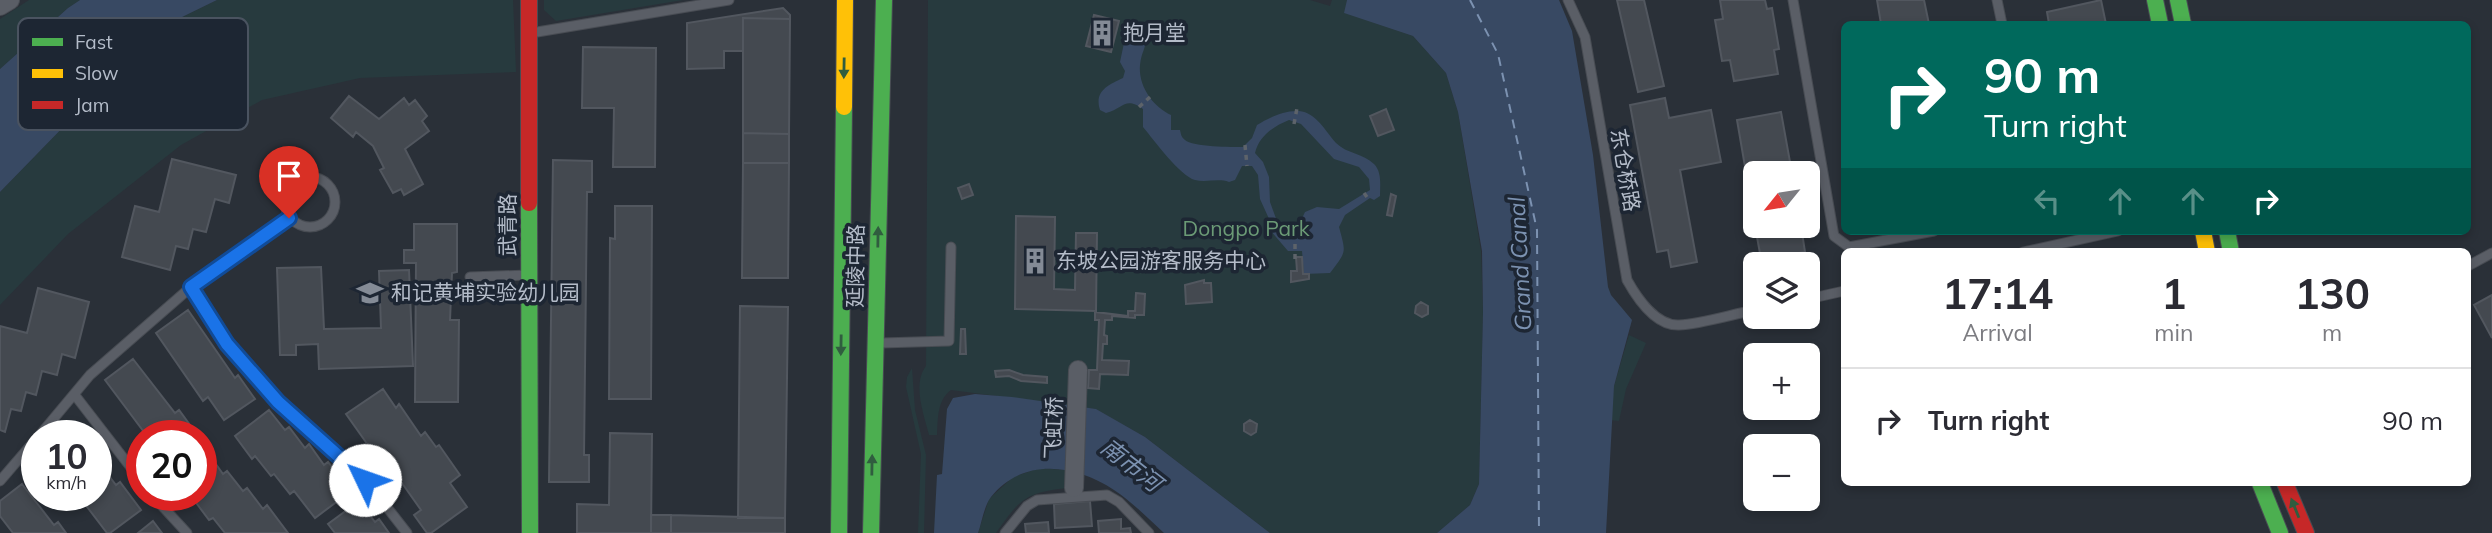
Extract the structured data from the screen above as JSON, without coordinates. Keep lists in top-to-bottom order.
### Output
{
  "streets": {
    "main road": ["武青路", "延陵中路"],
    "street": ["飞虹桥"],
    "lane": ["东仓桥路"]
  },
  "water": ["Grand Canal", "南市河"],
  "parks": ["Dongpo Park"],
  "places": {
    "building": ["抱月堂", "东坡公园游客服务中心"],
    "school or university": ["和记黄埔实验幼儿园"]
  },
  "legend": ["Fast", "Slow", "Jam"],
  "north": "bottom left",
  "page": {
    "turn": ["90 m", "Turn right"],
    "map_buttons": ["+", "−"],
    "eta": [
      "17:14",
      "Arrival",
      "1",
      "min",
      "130",
      "m"
    ],
    "list": [
      {
        "name": "Turn right",
        "value": "90 m"
      }
    ],
    "speed": "10 km/h",
    "limit": "20"
  }
}
